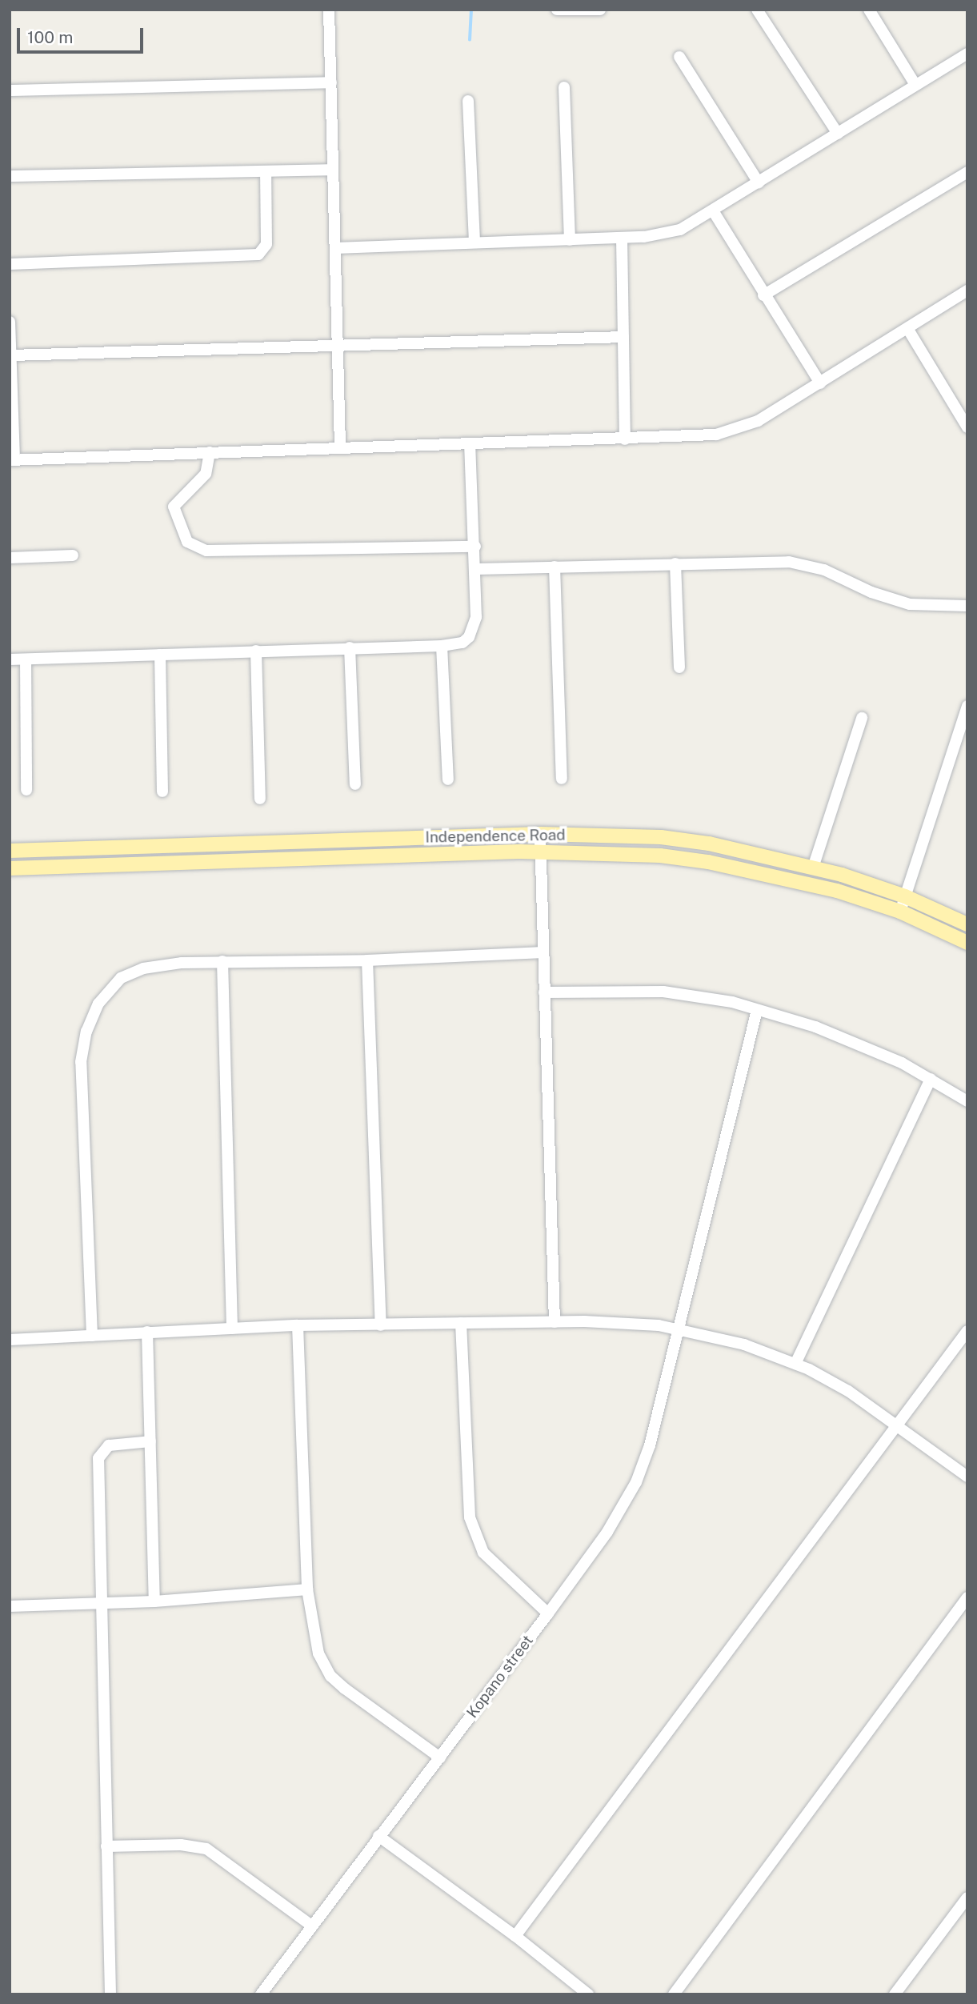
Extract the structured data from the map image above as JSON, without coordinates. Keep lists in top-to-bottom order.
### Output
{
  "streets": {
    "main road": ["Independence Road"],
    "street": ["Kopano street"]
  },
  "scale_bar": "100 m"
}
